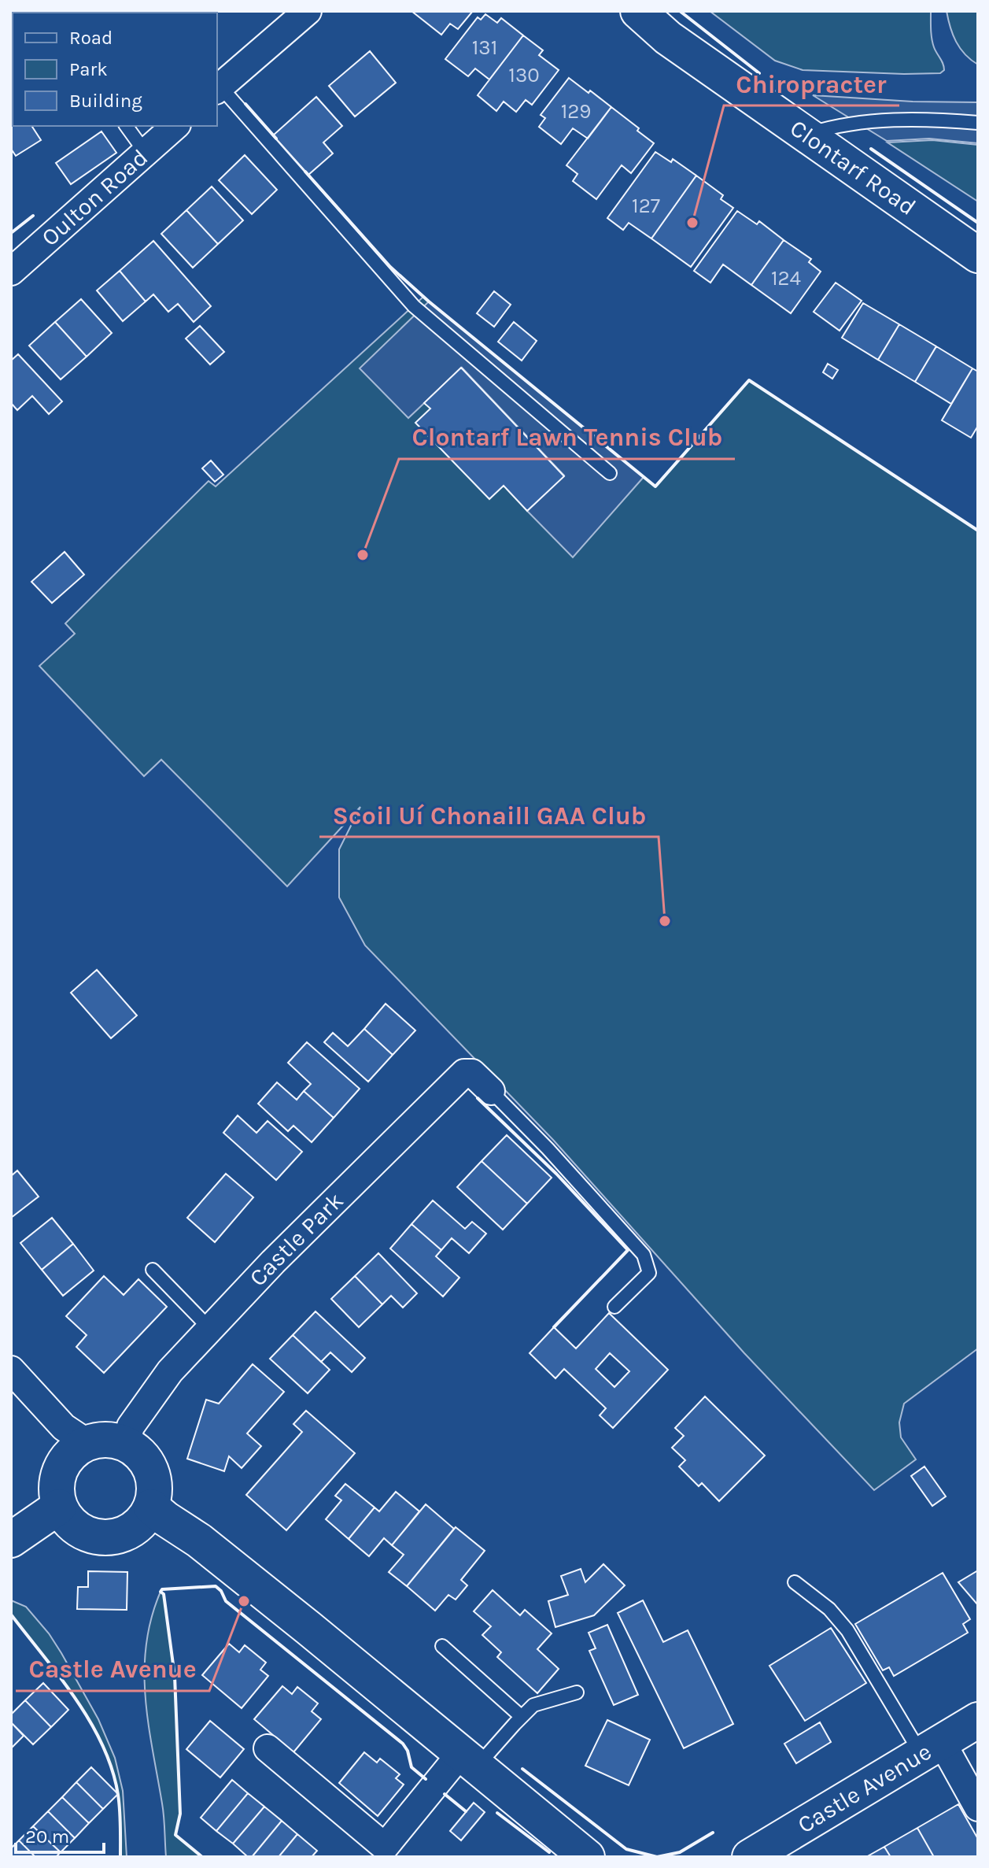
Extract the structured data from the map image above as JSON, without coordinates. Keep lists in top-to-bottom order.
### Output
{
  "streets": {
    "street": [
      "Clontarf Road",
      "Oulton Road",
      "Castle Park",
      "Castle Avenue"
    ]
  },
  "places": [
    "Chiropracter",
    "Clontarf Lawn Tennis Club",
    "Scoil Uí Chonaill GAA Club",
    "Castle Avenue"
  ],
  "house_numbers": [
    "131",
    "130",
    "129",
    "127",
    "124"
  ],
  "legend": ["Road", "Park", "Building"],
  "scale_bar": "20 m"
}
